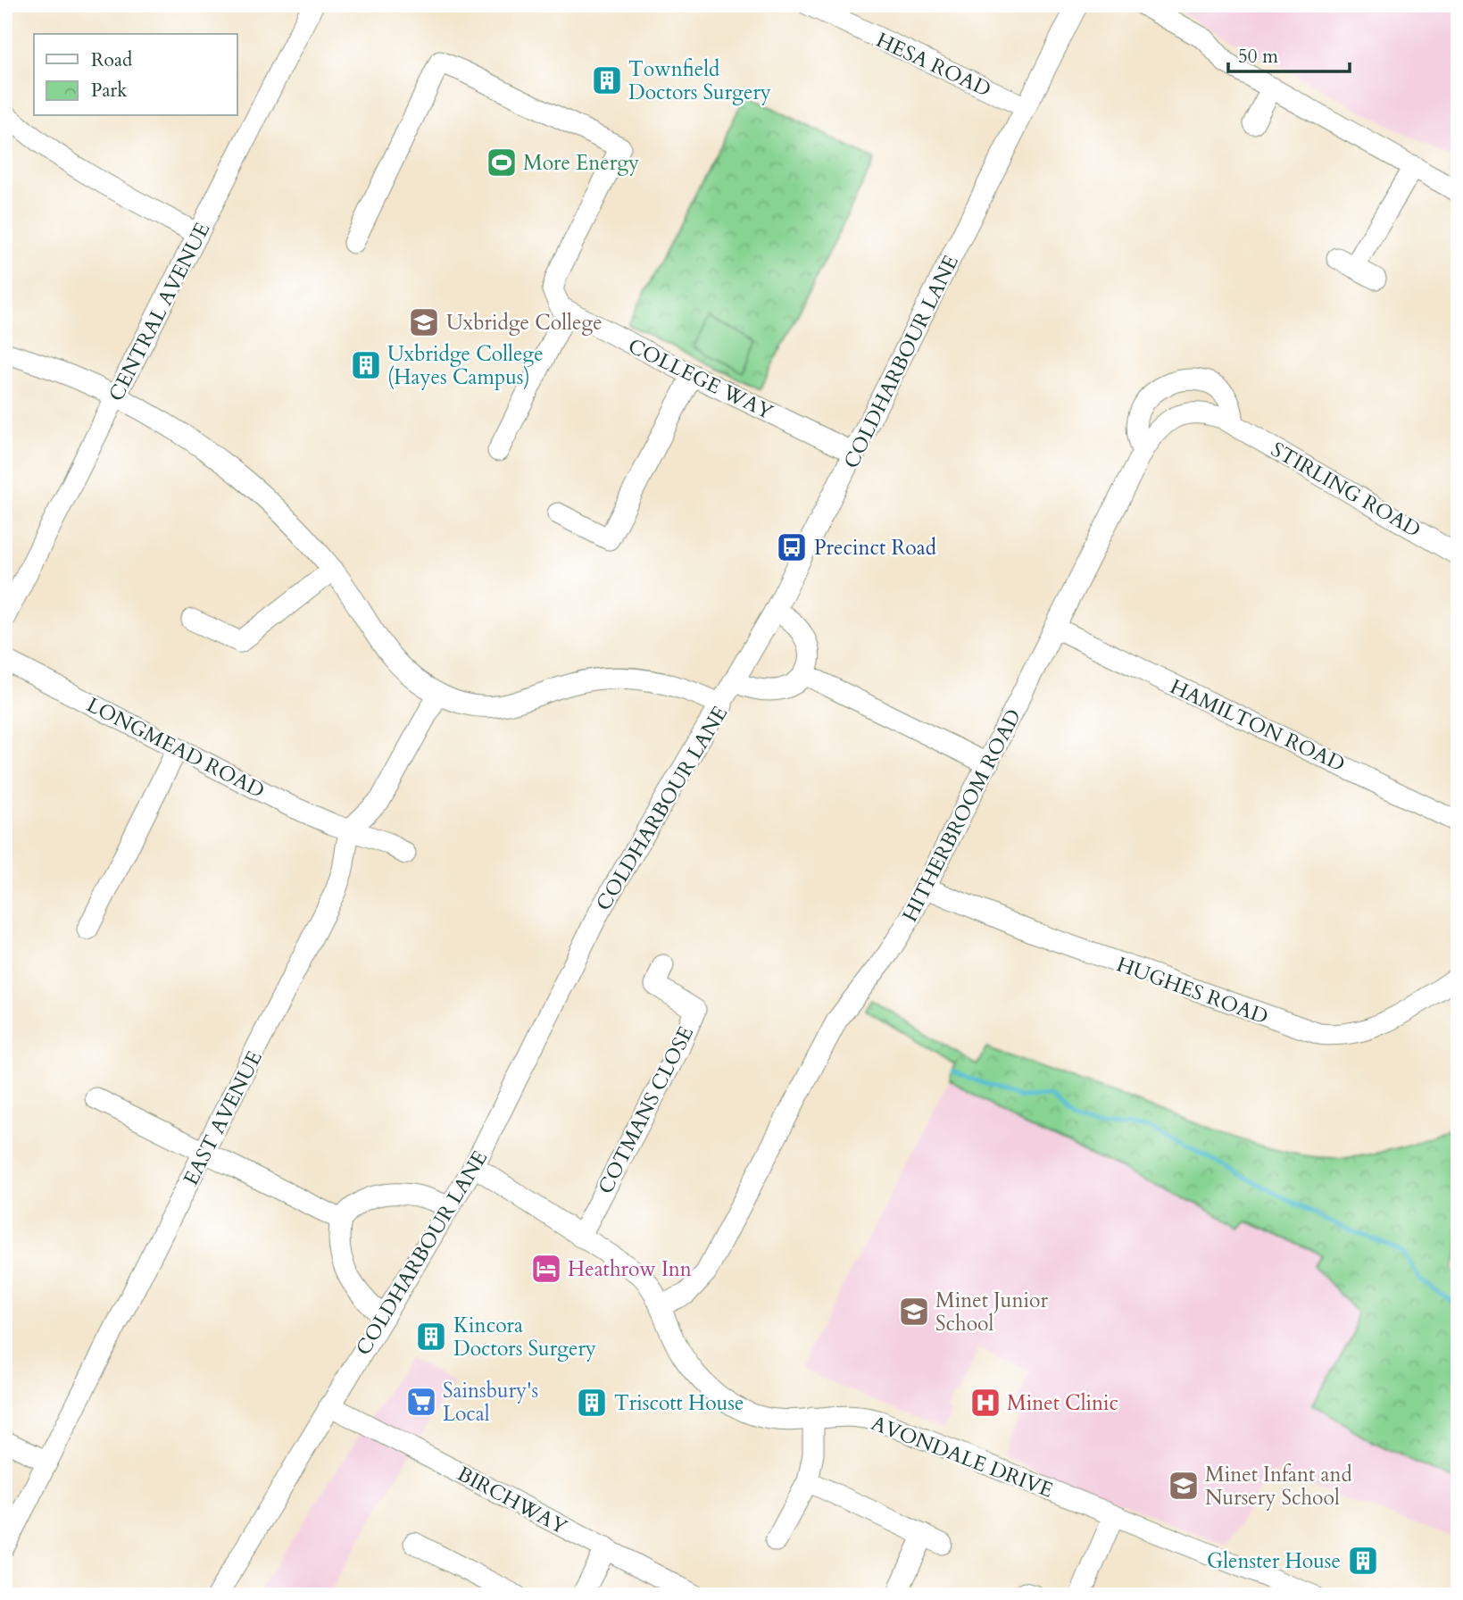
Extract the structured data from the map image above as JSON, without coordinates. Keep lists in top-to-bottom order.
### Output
{
  "streets": {
    "street": [
      "HESA ROAD",
      "CENTRAL AVENUE",
      "COLDHARBOUR LANE",
      "COLLEGE WAY",
      "STIRLING ROAD",
      "HAMILTON ROAD",
      "LONGMEAD ROAD",
      "HITHERBROOM ROAD",
      "HUGHES ROAD",
      "COTMANS CLOSE",
      "EAST AVENUE",
      "AVONDALE DRIVE",
      "BIRCHWAY"
    ]
  },
  "crossings": [
    ["HESA ROAD", "COLDHARBOUR LANE"],
    ["COLDHARBOUR LANE", "COLLEGE WAY"],
    ["COLDHARBOUR LANE", "AVONDALE DRIVE"],
    ["COLDHARBOUR LANE", "BIRCHWAY"],
    ["STIRLING ROAD", "HITHERBROOM ROAD"],
    ["HAMILTON ROAD", "HITHERBROOM ROAD"],
    ["LONGMEAD ROAD", "EAST AVENUE"],
    ["HITHERBROOM ROAD", "HUGHES ROAD"],
    ["HITHERBROOM ROAD", "AVONDALE DRIVE"],
    ["COTMANS CLOSE", "AVONDALE DRIVE"]
  ],
  "places": {
    "building": [
      "Townfield Doctors Surgery",
      "Uxbridge College (Hayes Campus)",
      "Kincora Doctors Surgery",
      "Triscott House",
      "Glenster House"
    ],
    "sports": ["More Energy"],
    "school or university": ["Uxbridge College", "Minet Junior School", "Minet Infant and Nursery School"],
    "bus stop": ["Precinct Road"],
    "hotel": ["Heathrow Inn"],
    "supermarket": ["Sainsbury's Local"],
    "hospital": ["Minet Clinic"]
  },
  "legend": ["Road", "Park"],
  "scale_bar": "50 m"
}
